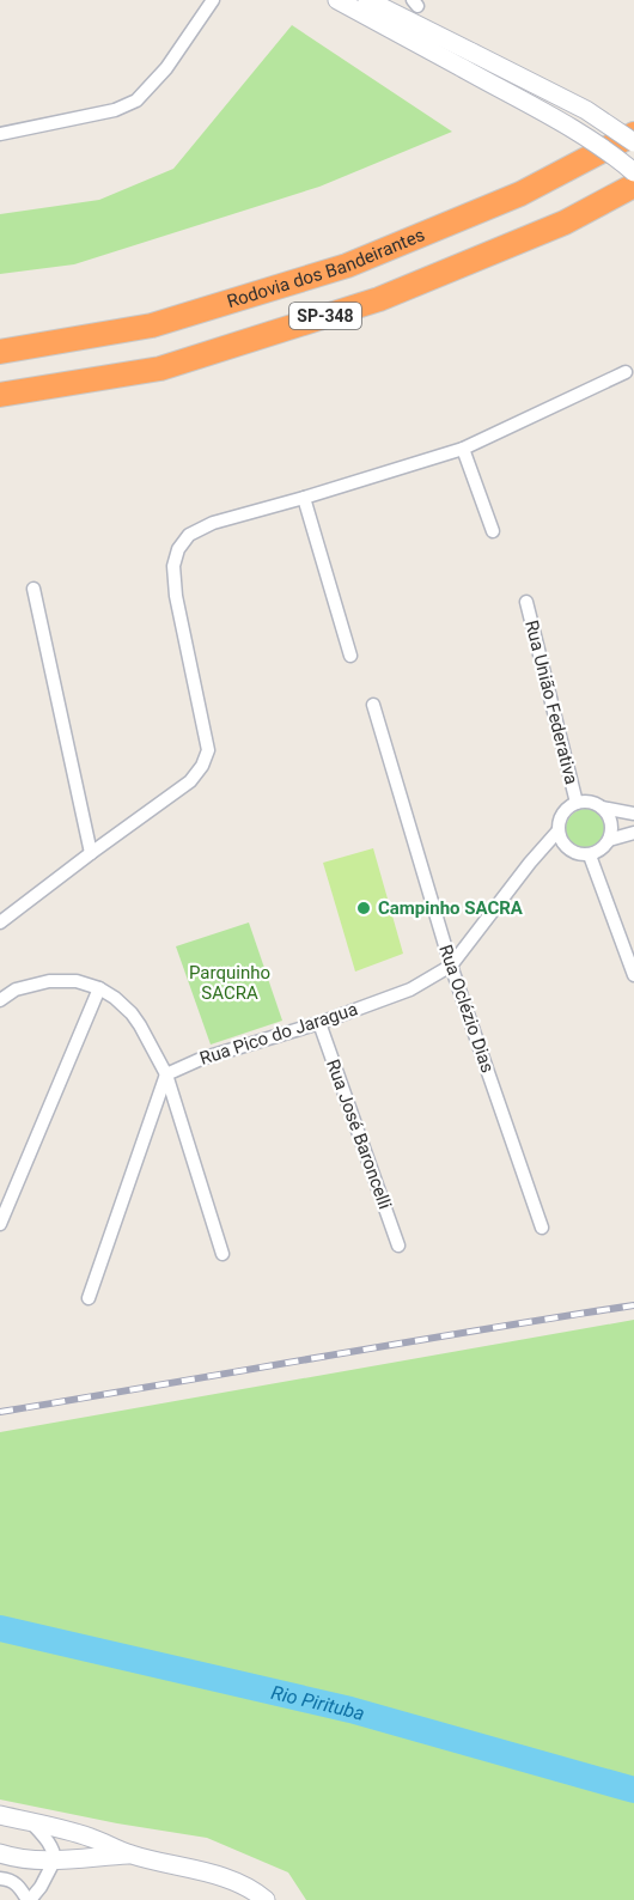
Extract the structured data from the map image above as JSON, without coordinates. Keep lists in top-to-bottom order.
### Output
{
  "streets": {
    "highway": ["Rodovia dos Bandeirantes", "SP-348"],
    "street": [
      "Rua União Federativa",
      "Rua Oclézio Dias",
      "Rua Pico do Jaragua",
      "Rua José Baroncelli"
    ]
  },
  "crossings": [
    ["Rua União Federativa", "Rua Pico do Jaragua"],
    ["Rua Oclézio Dias", "Rua Pico do Jaragua"],
    ["Rua Pico do Jaragua", "Rua José Baroncelli"]
  ],
  "water": ["Rio Pirituba"],
  "parks": ["Parquinho SACRA"],
  "places": ["Campinho SACRA"]
}
